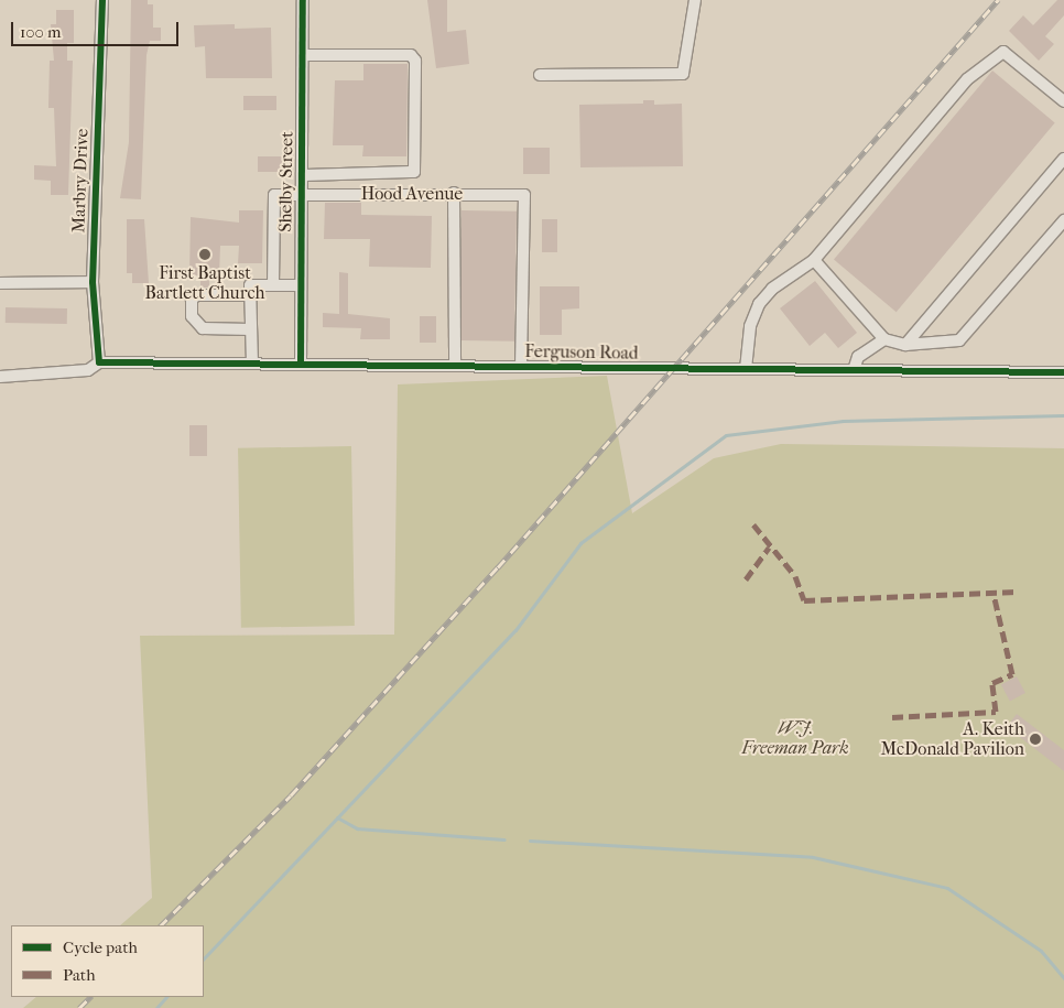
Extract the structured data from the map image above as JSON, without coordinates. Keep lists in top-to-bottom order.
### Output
{
  "streets": {
    "street": [
      "Marbry Drive",
      "Shelby Street",
      "Hood Avenue",
      "Ferguson Road"
    ]
  },
  "crossings": [
    ["Marbry Drive", "Ferguson Road"],
    ["Shelby Street", "Hood Avenue"],
    ["Shelby Street", "Ferguson Road"],
    ["Hood Avenue", "Ferguson Road"]
  ],
  "parks": ["W.J. Freeman Park"],
  "places": ["First Baptist Bartlett Church", "A. Keith McDonald Pavilion"],
  "legend": ["Cycle path", "Path"],
  "scale_bar": "100 m"
}
